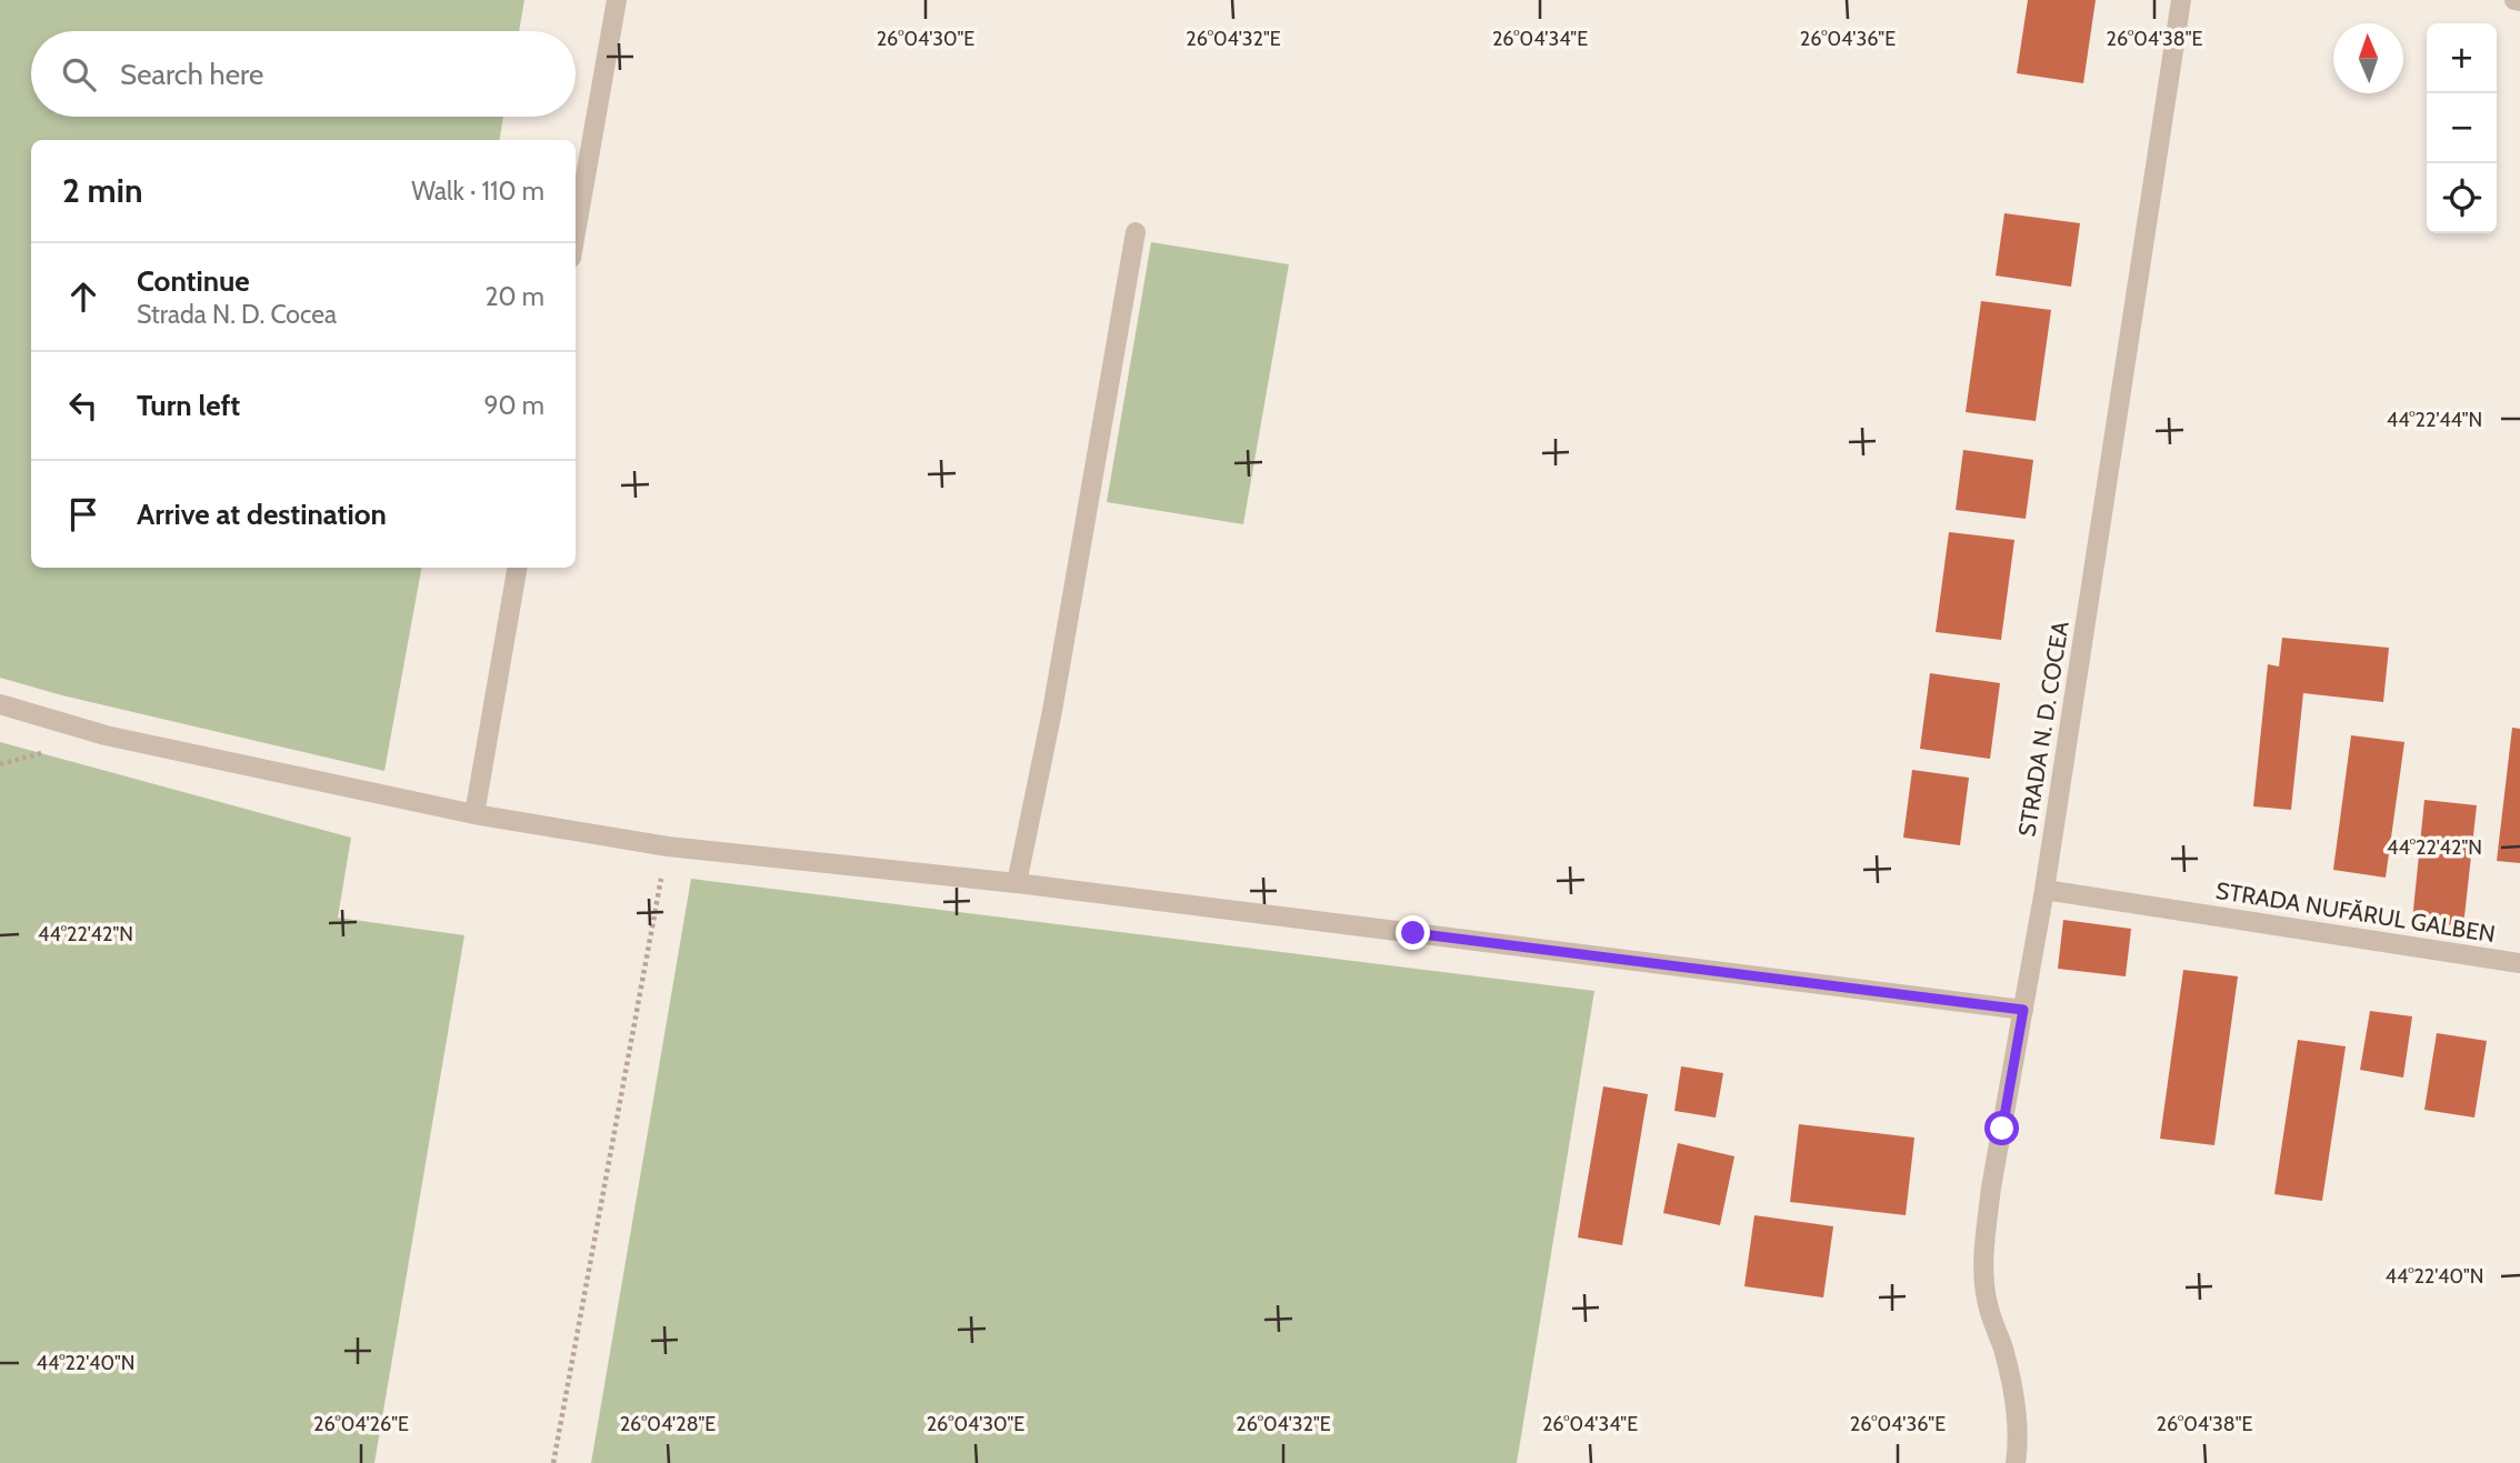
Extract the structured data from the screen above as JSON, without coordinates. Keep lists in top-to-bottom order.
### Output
{
  "streets": {
    "street": ["STRADA N. D. COCEA", "STRADA NUFĂRUL GALBEN"]
  },
  "crossings": [
    ["STRADA N. D. COCEA", "STRADA NUFĂRUL GALBEN"]
  ],
  "north": "top",
  "page": {
    "map_buttons": ["+", "−"],
    "search": "Search here",
    "heading": ["2 min", "Walk · 110 m"],
    "list": [
      ["Continue", "Strada N. D. Cocea", "20 m"],
      ["Turn left", "90 m"],
      "Arrive at destination"
    ]
  },
  "coordinates": [
    "26°04'30\"E",
    "26°04'32\"E",
    "26°04'34\"E",
    "26°04'36\"E",
    "26°04'38\"E",
    "44°22'44\"N",
    "44°22'42\"N",
    "44°22'40\"N",
    "26°04'26\"E",
    "26°04'28\"E"
  ]
}
